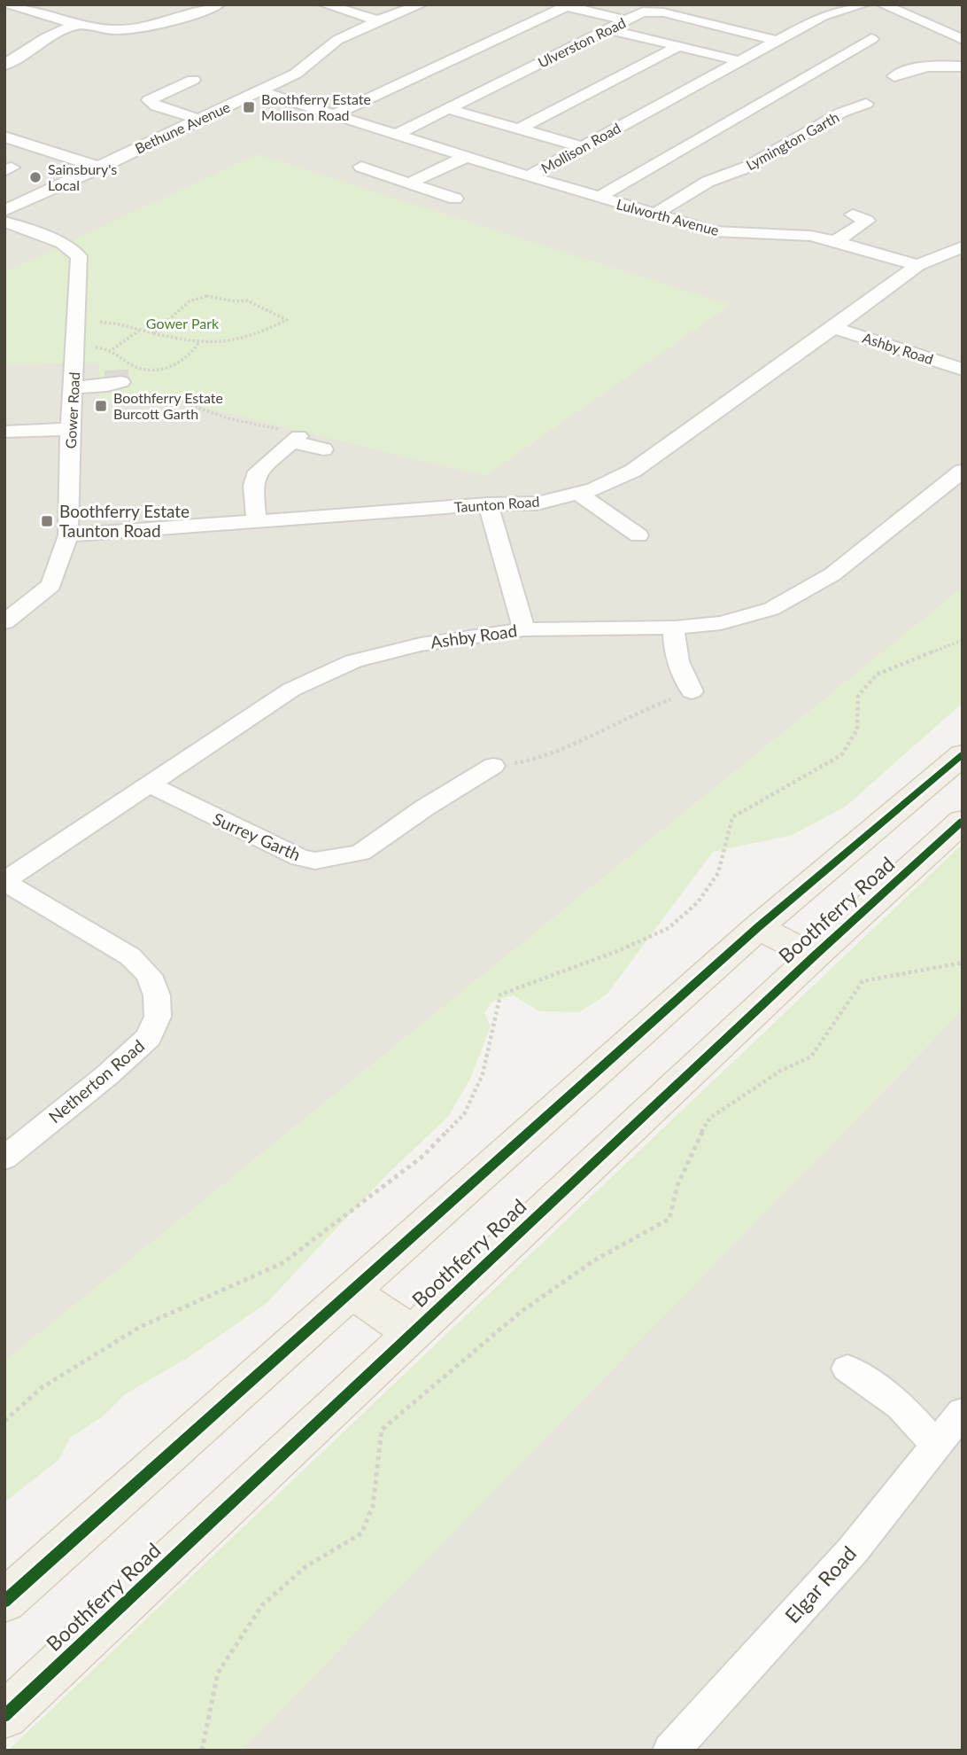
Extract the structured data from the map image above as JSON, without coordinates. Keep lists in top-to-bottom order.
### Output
{
  "streets": {
    "main road": ["Boothferry Road"],
    "street": [
      "Ulverston Road",
      "Bethune Avenue",
      "Lymington Garth",
      "Mollison Road",
      "Lulworth Avenue",
      "Ashby Road",
      "Gower Road",
      "Taunton Road",
      "Surrey Garth",
      "Netherton Road",
      "Elgar Road"
    ]
  },
  "crossings": [
    ["Ulverston Road", "Mollison Road"],
    ["Bethune Avenue", "Mollison Road"],
    ["Lymington Garth", "Lulworth Avenue"],
    ["Mollison Road", "Lulworth Avenue"],
    ["Lulworth Avenue", "Taunton Road"],
    ["Ashby Road", "Taunton Road"],
    ["Ashby Road", "Surrey Garth"],
    ["Ashby Road", "Netherton Road"],
    ["Gower Road", "Taunton Road"]
  ],
  "parks": ["Gower Park"],
  "places": {
    "transit": ["Boothferry Estate Mollison Road", "Boothferry Estate Burcott Garth", "Boothferry Estate Taunton Road"],
    "other": ["Sainsbury's Local"]
  }
}
